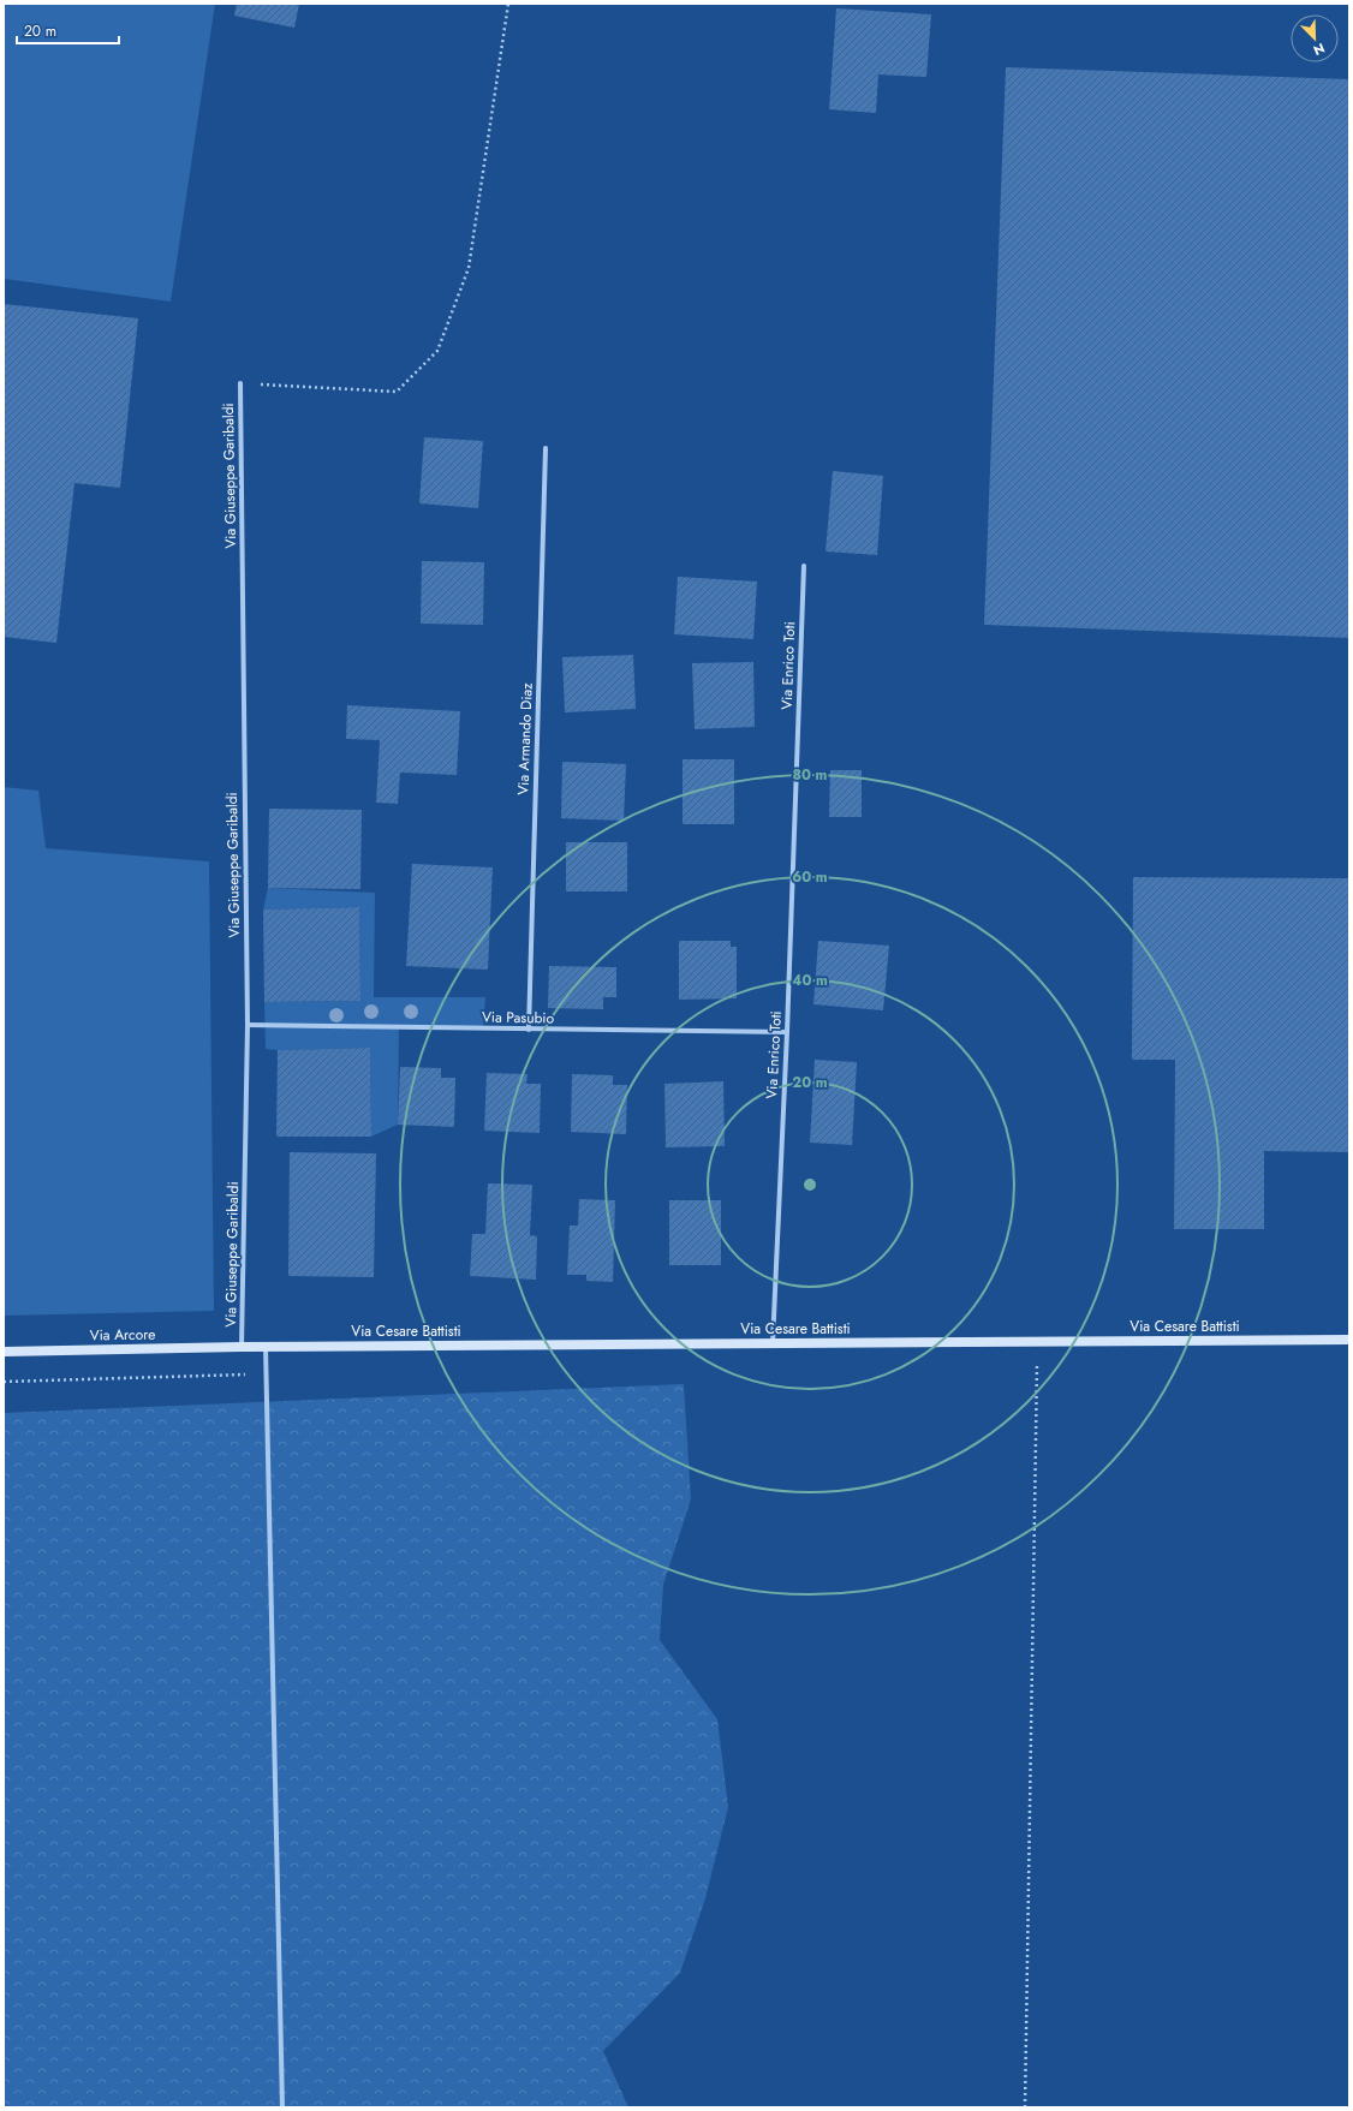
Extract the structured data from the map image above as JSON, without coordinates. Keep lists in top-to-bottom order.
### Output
{
  "streets": {
    "street": [
      "Via Giuseppe Garibaldi",
      "Via Enrico Toti",
      "Via Armando Diaz",
      "Via Pasubio",
      "Via Cesare Battisti",
      "Via Arcore"
    ]
  },
  "crossings": [
    ["Via Giuseppe Garibaldi", "Via Pasubio"],
    ["Via Giuseppe Garibaldi", "Via Cesare Battisti"],
    ["Via Giuseppe Garibaldi", "Via Arcore"],
    ["Via Enrico Toti", "Via Pasubio"],
    ["Via Enrico Toti", "Via Cesare Battisti"],
    ["Via Armando Diaz", "Via Pasubio"],
    ["Via Cesare Battisti", "Via Arcore"]
  ],
  "scale_bar": "20 m",
  "north": "bottom right",
  "rings": [
    "80 m",
    "60 m",
    "40 m",
    "20 m"
  ]
}
